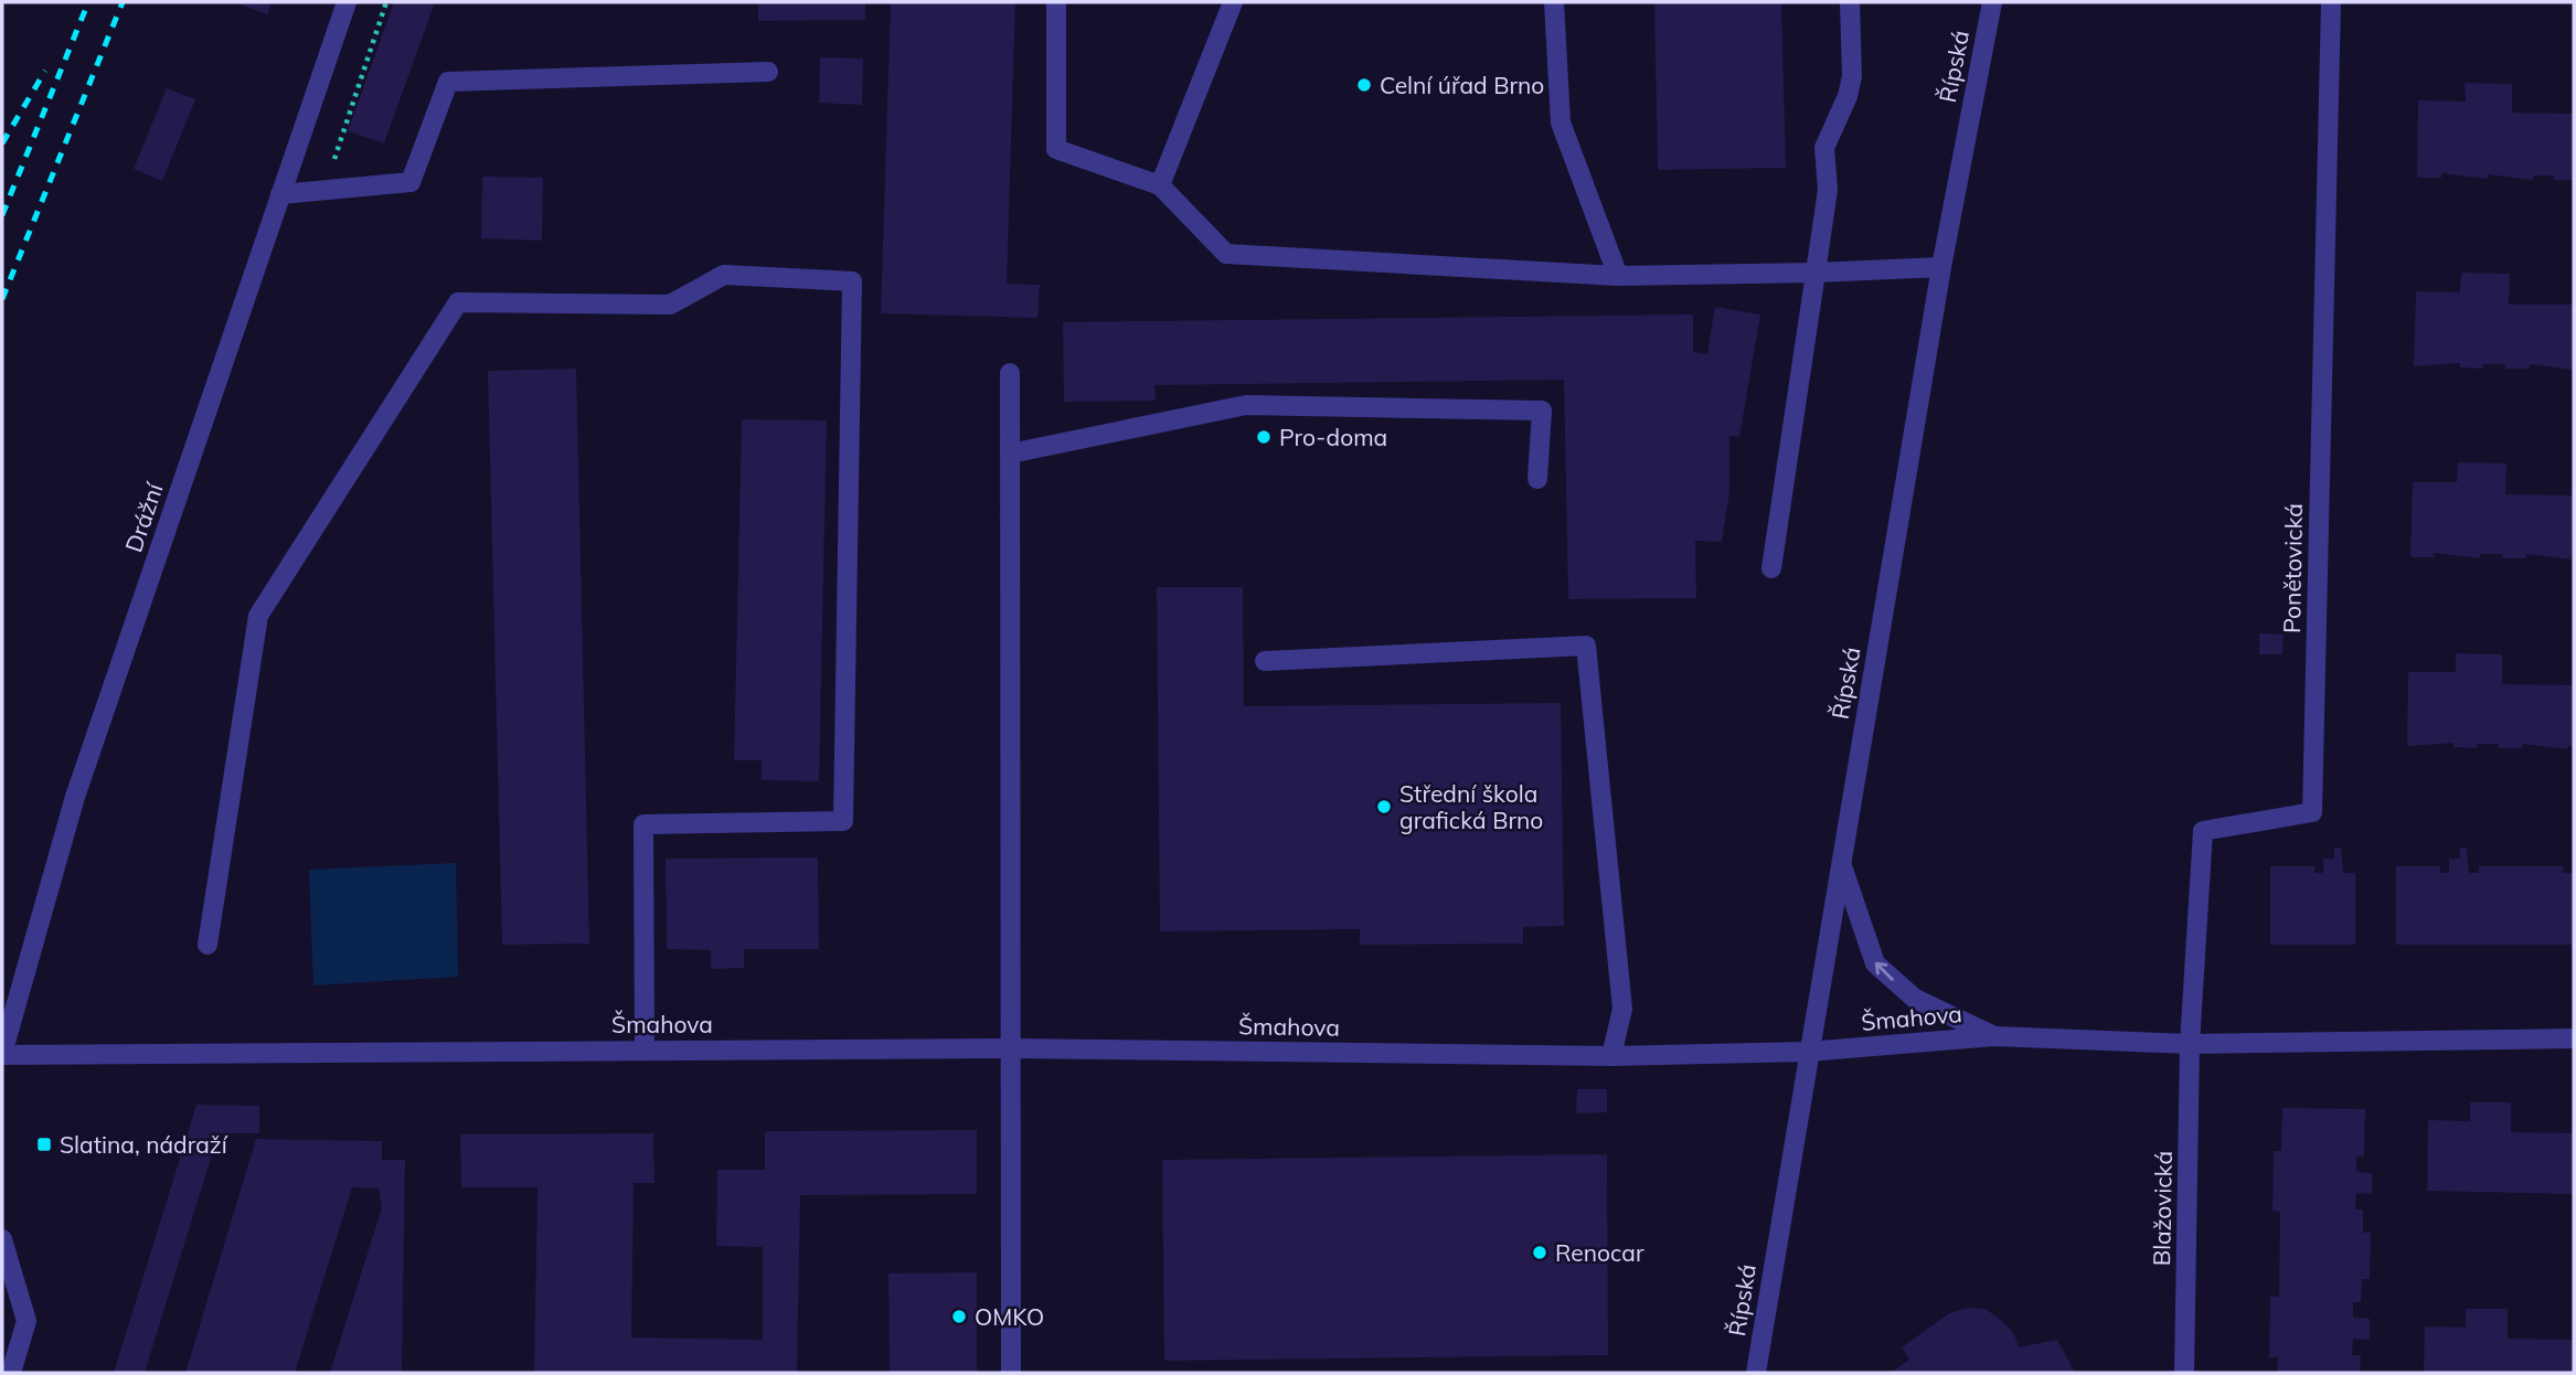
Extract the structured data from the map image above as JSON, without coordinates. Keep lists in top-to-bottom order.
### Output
{
  "streets": {
    "street": [
      "Řípská",
      "Drážní",
      "Ponětovická",
      "Šmahova",
      "Blažovická"
    ]
  },
  "crossings": [
    ["Řípská", "Šmahova"],
    ["Drážní", "Šmahova"],
    ["Ponětovická", "Šmahova"],
    ["Ponětovická", "Blažovická"],
    ["Šmahova", "Blažovická"]
  ],
  "places": {
    "other": [
      "Celní úřad Brno",
      "Pro-doma",
      "Střední škola grafická Brno",
      "Renocar",
      "OMKO"
    ],
    "transit": ["Slatina, nádraží"]
  }
}
